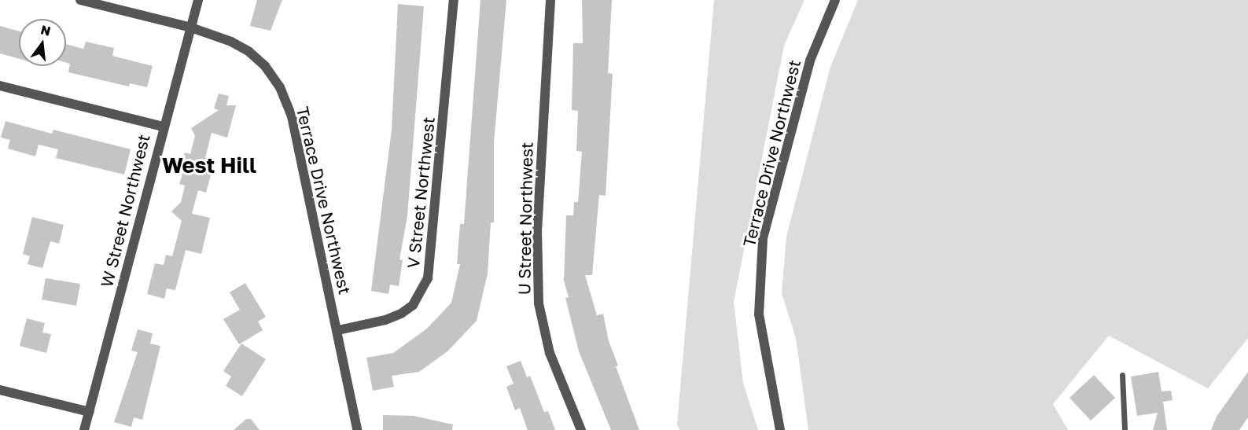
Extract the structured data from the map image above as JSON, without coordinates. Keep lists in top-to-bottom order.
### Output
{
  "streets": {
    "street": [
      "Terrace Drive Northwest",
      "V Street Northwest",
      "W Street Northwest",
      "U Street Northwest"
    ]
  },
  "crossings": [
    ["Terrace Drive Northwest", "V Street Northwest"],
    ["Terrace Drive Northwest", "W Street Northwest"]
  ],
  "districts": ["West Hill"],
  "north": "top"
}
